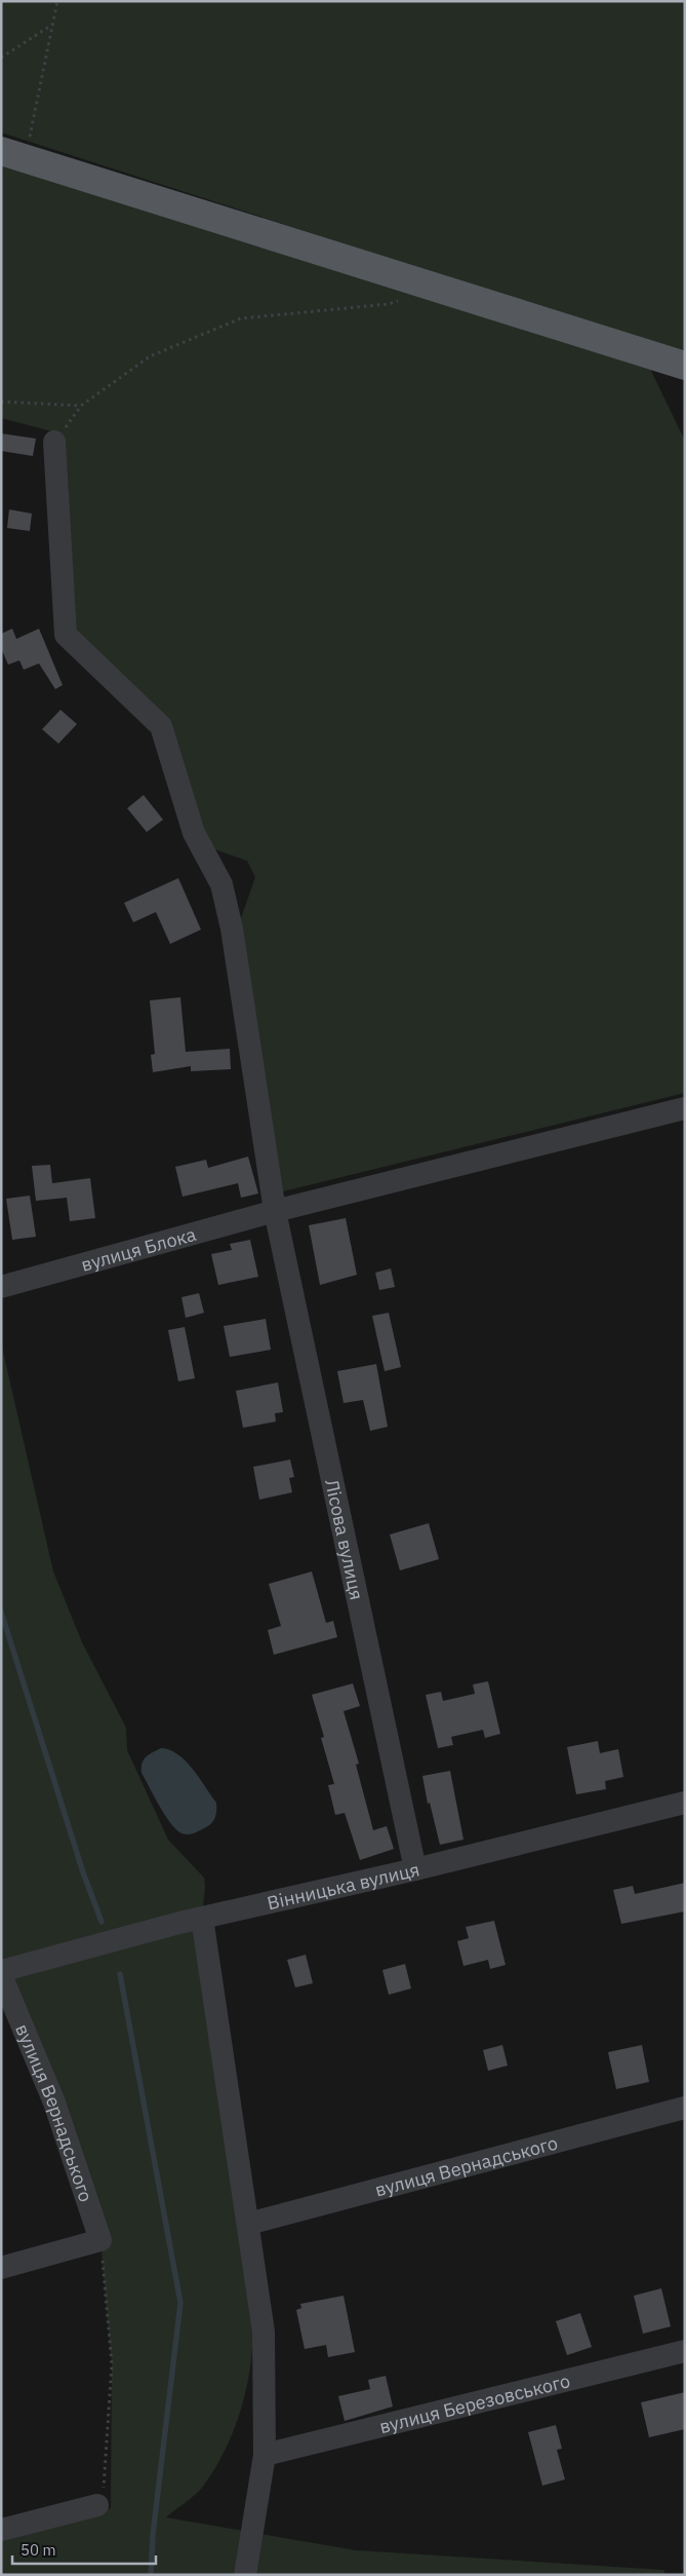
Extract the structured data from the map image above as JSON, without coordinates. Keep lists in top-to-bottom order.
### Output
{
  "streets": {
    "street": [
      "вулиця Блока",
      "Лісова вулиця",
      "Вінницька вулиця",
      "вулиця Вернадського",
      "вулиця Березовського"
    ]
  },
  "crossings": [
    ["вулиця Блока", "Лісова вулиця"],
    ["Лісова вулиця", "Вінницька вулиця"]
  ],
  "scale_bar": "50 m"
}
